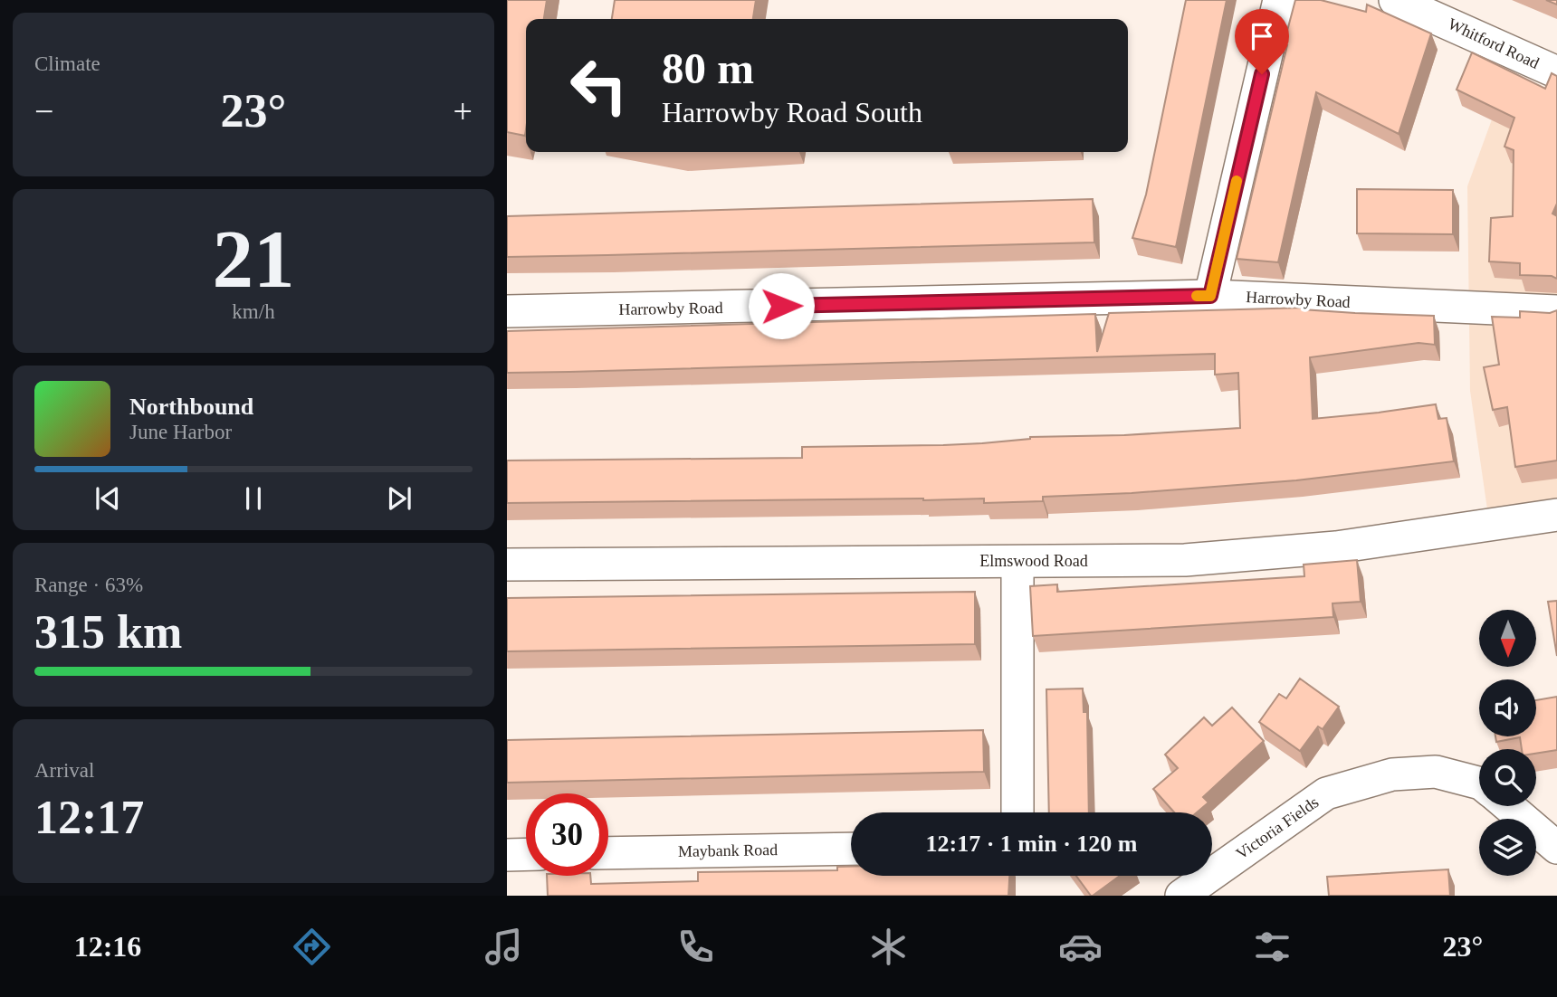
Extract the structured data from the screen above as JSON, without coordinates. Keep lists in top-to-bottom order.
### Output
{
  "streets": {
    "street": [
      "Whitford Road",
      "Harrowby Road",
      "Elmswood Road",
      "Victoria Fields",
      "Maybank Road"
    ]
  },
  "north": "bottom",
  "page": {
    "tile": [
      "Climate",
      ["21", "km/h"],
      ["Range · 63%", "315 km"],
      ["Arrival", "12:17"]
    ],
    "turn": ["80 m", "Harrowby Road South"],
    "heat": ["−", "23°", "+"],
    "song": ["Northbound", "June Harbor"],
    "limit": "30",
    "trip": "12:17 · 1 min · 120 m",
    "tabs": ["12:16", "23°"]
  }
}
